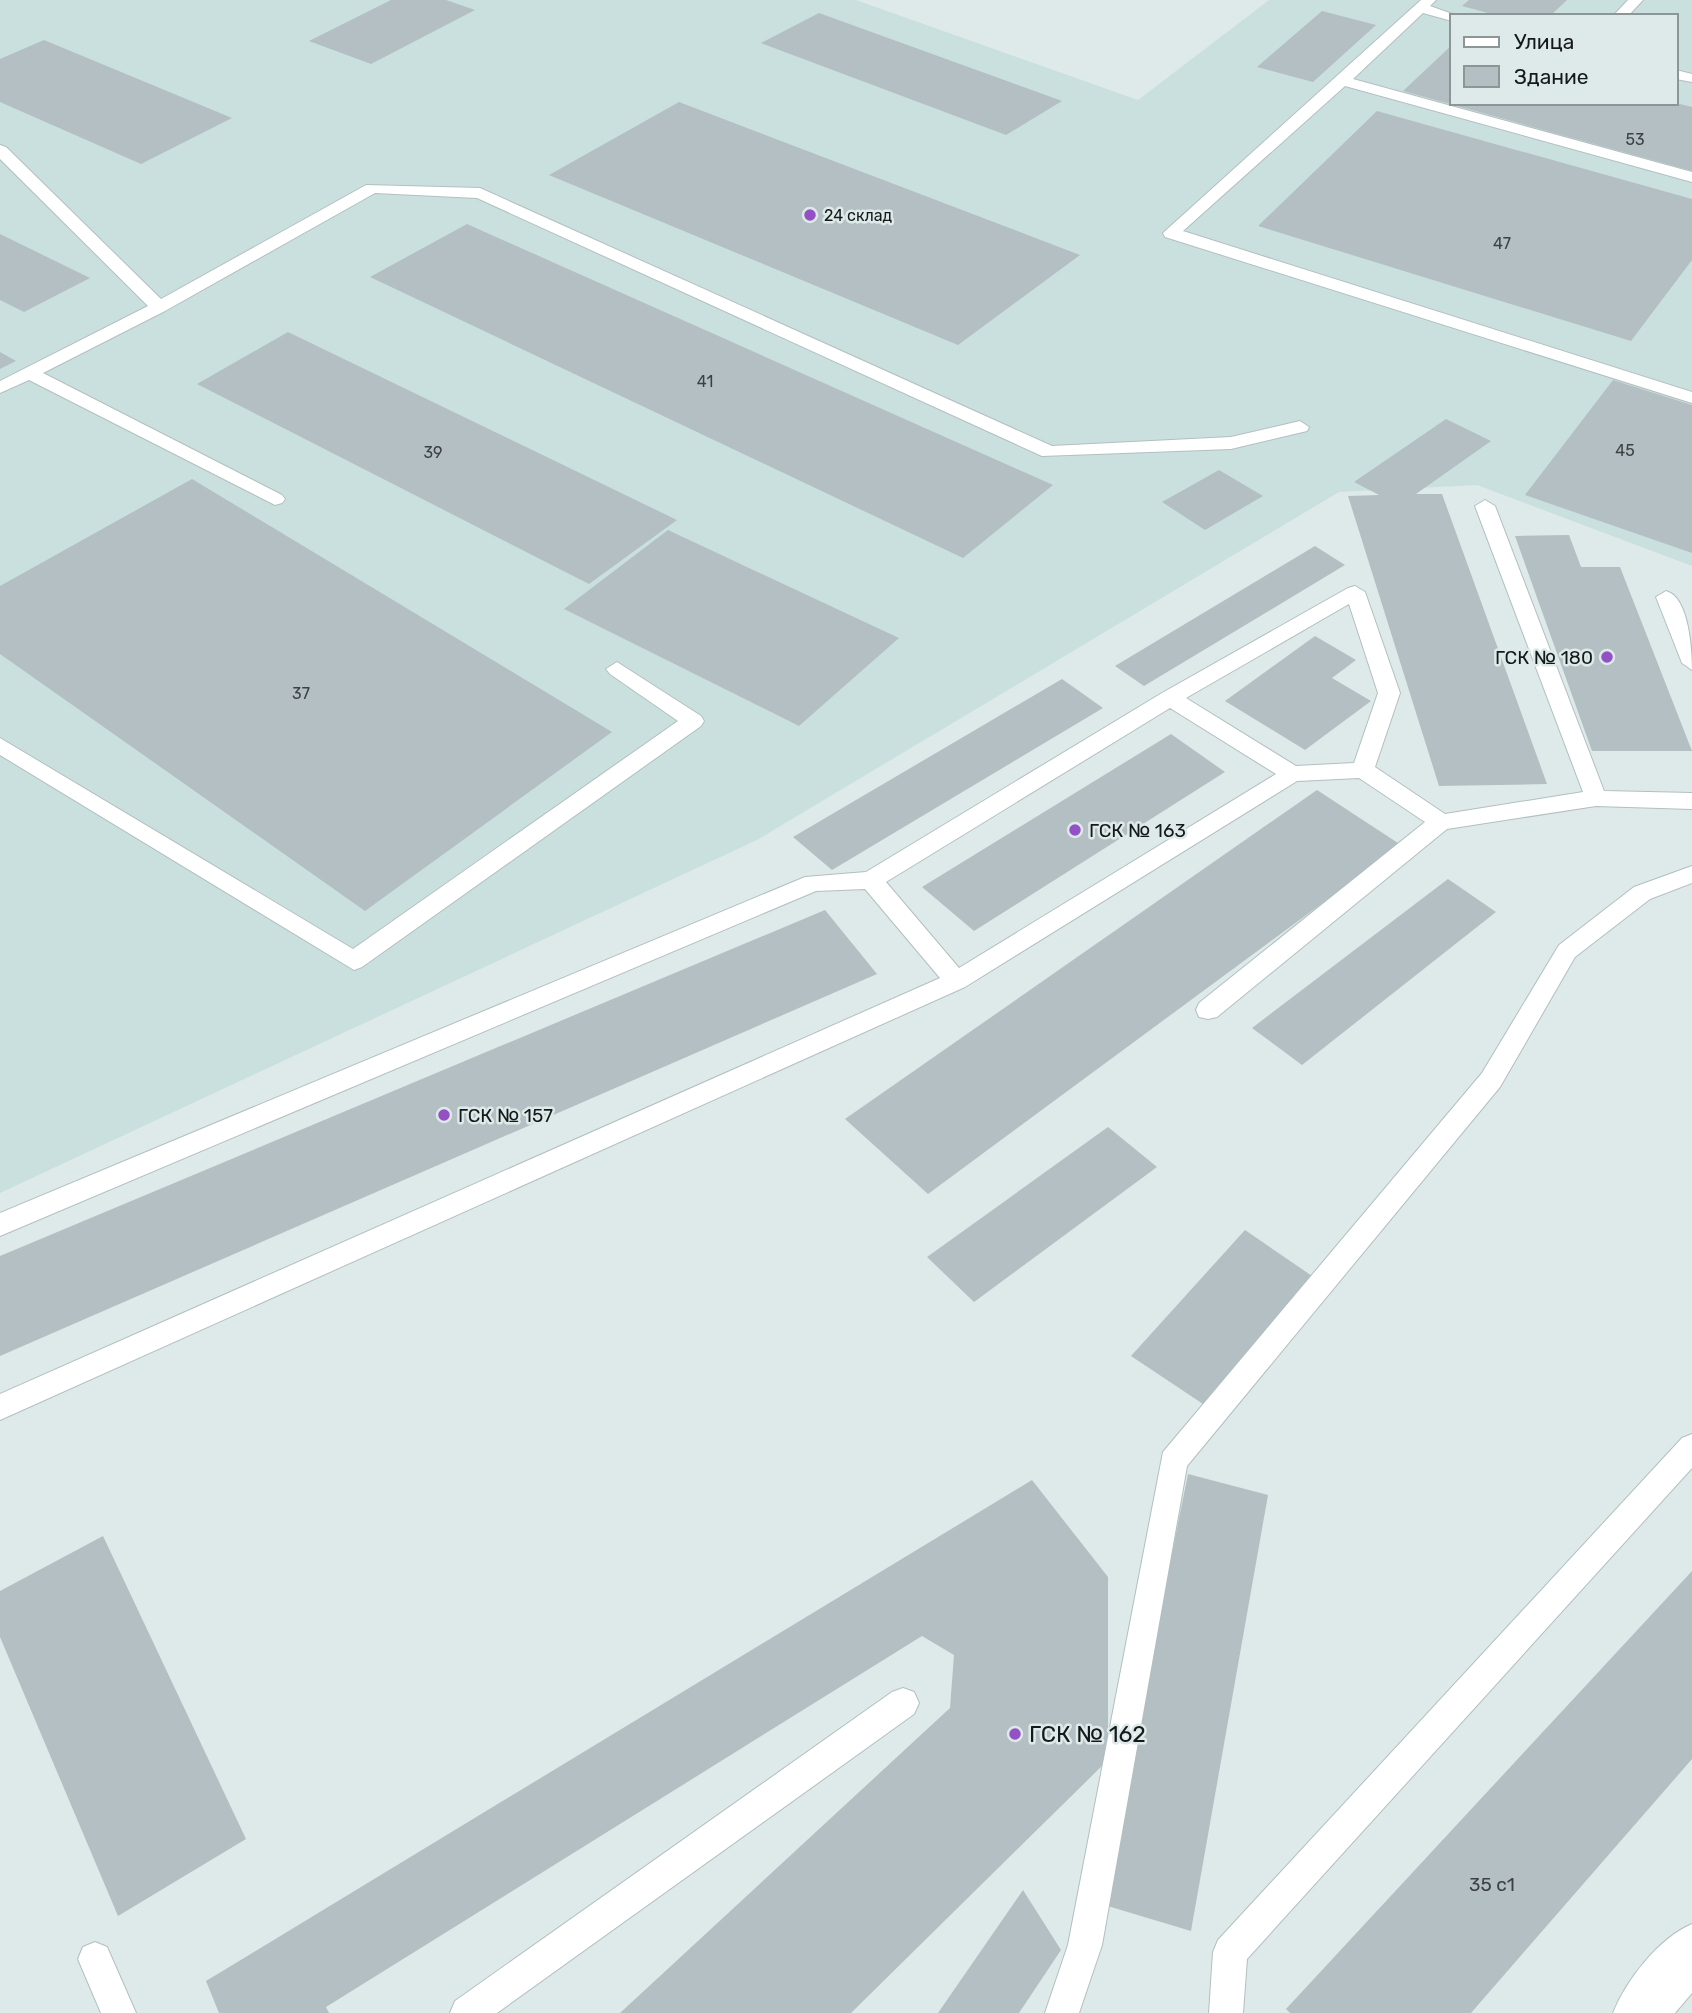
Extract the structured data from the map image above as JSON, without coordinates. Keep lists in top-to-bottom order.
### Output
{
  "places": [
    "24 склад",
    "ГСК № 180",
    "ГСК № 163",
    "ГСК № 157",
    "ГСК № 162"
  ],
  "house_numbers": [
    "53",
    "47",
    "41",
    "45",
    "39",
    "37",
    "35 с1"
  ],
  "legend": ["Улица", "Здание"]
}
